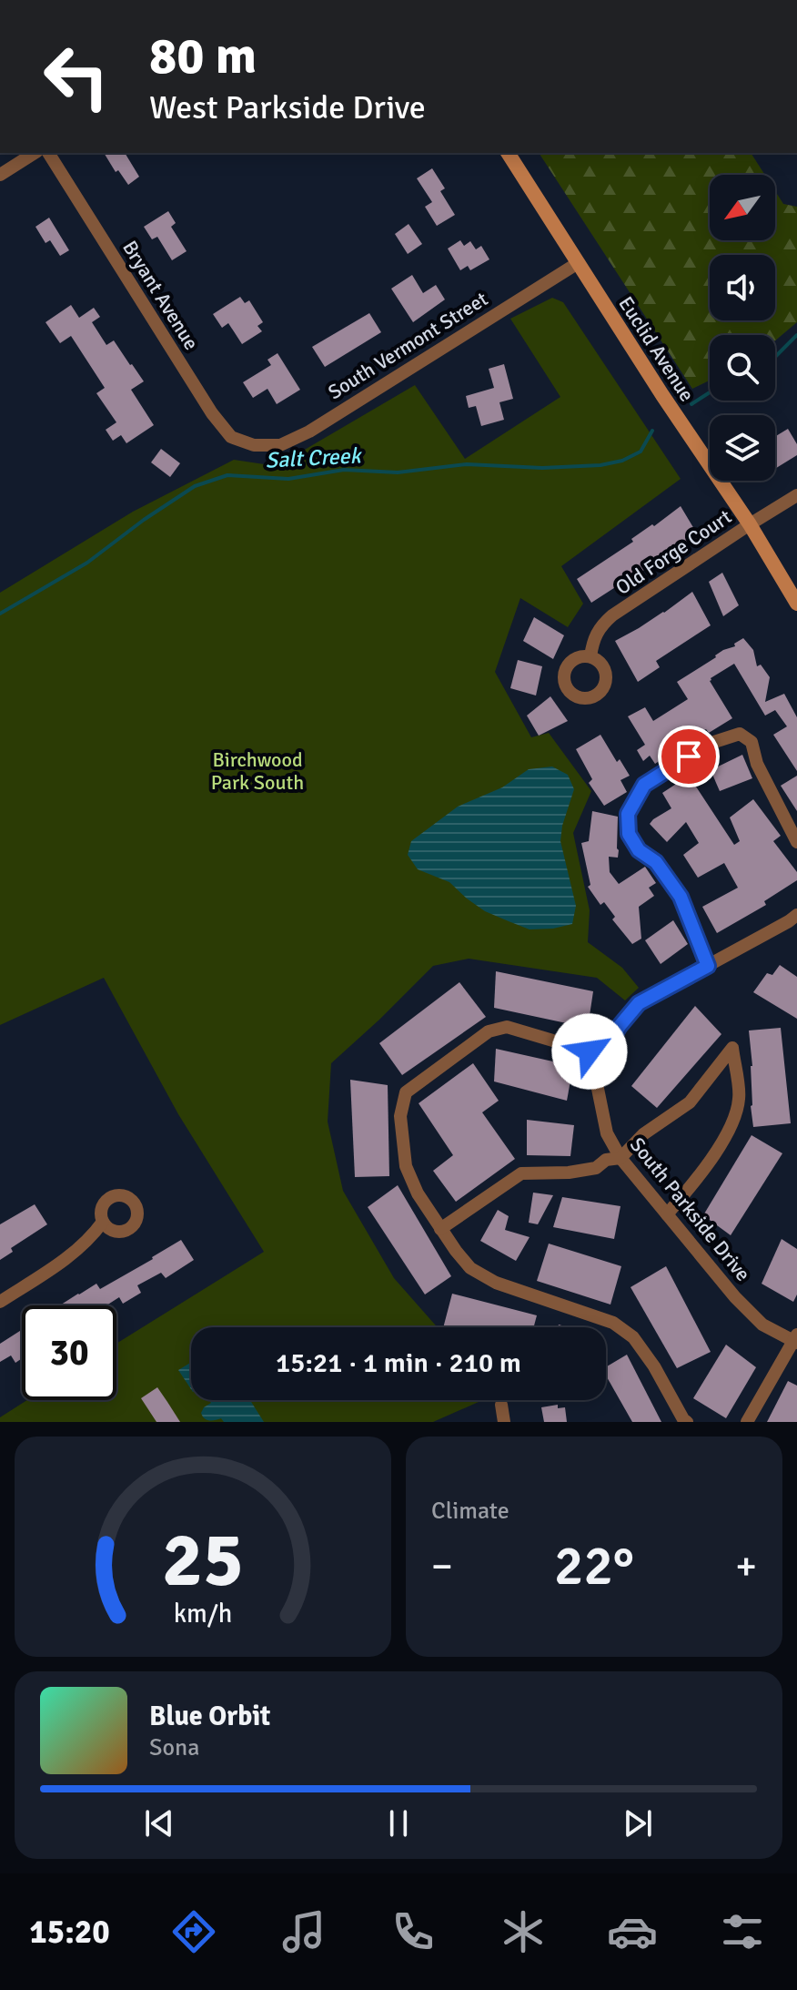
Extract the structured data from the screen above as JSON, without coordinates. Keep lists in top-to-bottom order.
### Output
{
  "streets": {
    "main road": ["Euclid Avenue"],
    "street": [
      "Bryant Avenue",
      "South Vermont Street",
      "Old Forge Court",
      "South Parkside Drive"
    ]
  },
  "crossings": [
    ["Bryant Avenue", "South Vermont Street"],
    ["South Vermont Street", "Euclid Avenue"],
    ["Euclid Avenue", "Old Forge Court"]
  ],
  "water": ["Salt Creek"],
  "parks": ["Birchwood Park South"],
  "north": "bottom left",
  "page": {
    "turn": ["80 m", "West Parkside Drive"],
    "limit": "30",
    "trip": "15:21 · 1 min · 210 m",
    "tile": "Climate",
    "heat": ["−", "22°", "+"],
    "song": ["Blue Orbit", "Sona"],
    "tabs": "15:20",
    "gauge": ["25", "km/h"]
  }
}
